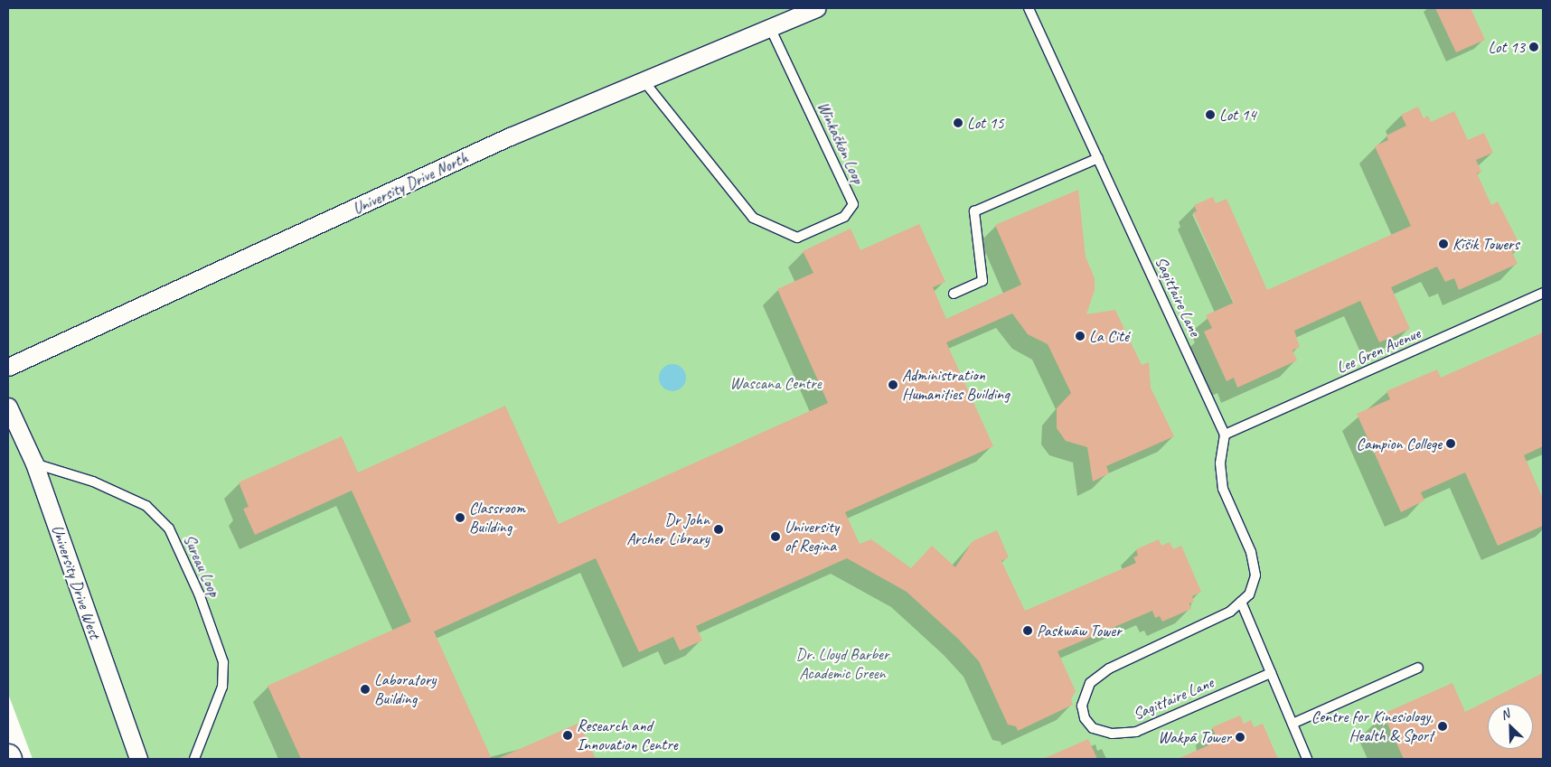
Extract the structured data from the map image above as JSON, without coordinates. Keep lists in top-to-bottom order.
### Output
{
  "streets": {
    "street": ["University Drive North", "University Drive West"],
    "lane": [
      "Wīnkaškōn Loop",
      "Sagittaire Lane",
      "Lee Gren Avenue",
      "Sureau Loop"
    ]
  },
  "crossings": [
    ["Wīnkaškōn Loop", "University Drive North"],
    ["Sagittaire Lane", "Lee Gren Avenue"],
    ["Sureau Loop", "University Drive West"]
  ],
  "parks": ["Wascana Centre", "Dr. Lloyd Barber Academic Green"],
  "places": [
    "Lot 13",
    "Lot 14",
    "Lot 15",
    "Kīšik Towers",
    "La Cité",
    "Administration Humanities Building",
    "Campion College",
    "Classroom Building",
    "Dr John Archer Library",
    "University of Regina",
    "Paskwāw Tower",
    "Laboratory Building",
    "Centre for Kinesiology, Health & Sport",
    "Research and Innovation Centre",
    "Wakpā Tower"
  ],
  "north": "top left"
}
